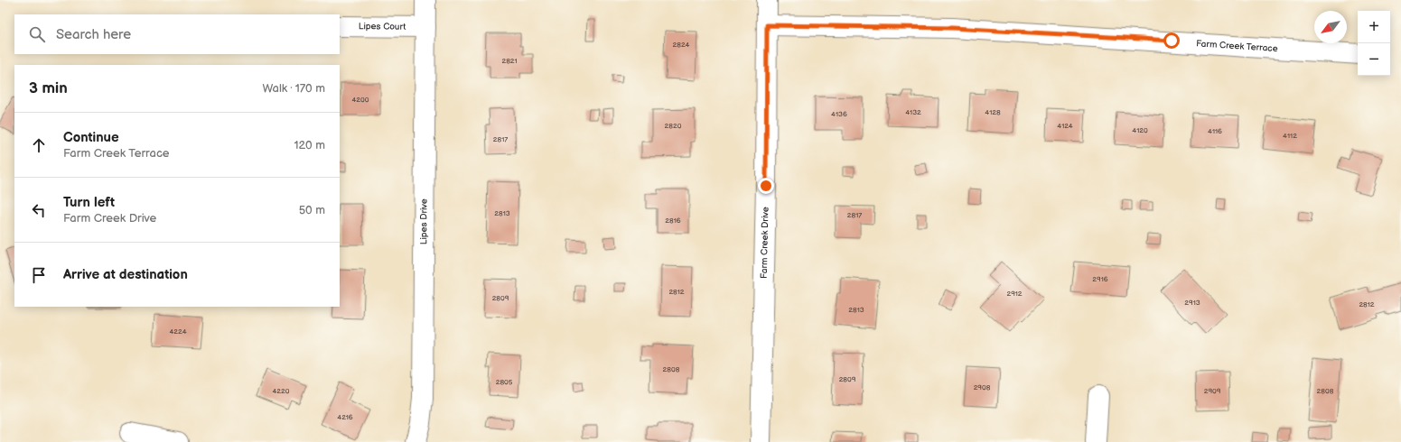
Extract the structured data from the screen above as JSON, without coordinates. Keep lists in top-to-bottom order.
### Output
{
  "streets": {
    "street": [
      "Lipes Court",
      "Farm Creek Terrace",
      "Lipes Drive",
      "Farm Creek Drive"
    ]
  },
  "crossings": [
    ["Lipes Court", "Lipes Drive"],
    ["Farm Creek Terrace", "Farm Creek Drive"]
  ],
  "house_numbers": [
    "2824",
    "2821",
    "4200",
    "4132",
    "4128",
    "4136",
    "2820",
    "4124",
    "4120",
    "4116",
    "4112",
    "2817",
    "2813",
    "2817",
    "2816",
    "2916",
    "2812",
    "2912",
    "2809",
    "2913",
    "2812",
    "2813",
    "4224",
    "2808",
    "2809",
    "2805",
    "2908",
    "4220",
    "2909",
    "2808",
    "4216"
  ],
  "north": "bottom left",
  "page": {
    "map_buttons": ["+", "−"],
    "search": "Search here",
    "heading": ["3 min", "Walk · 170 m"],
    "list": [
      ["Continue", "Farm Creek Terrace", "120 m"],
      ["Turn left", "Farm Creek Drive", "50 m"],
      "Arrive at destination"
    ]
  }
}
